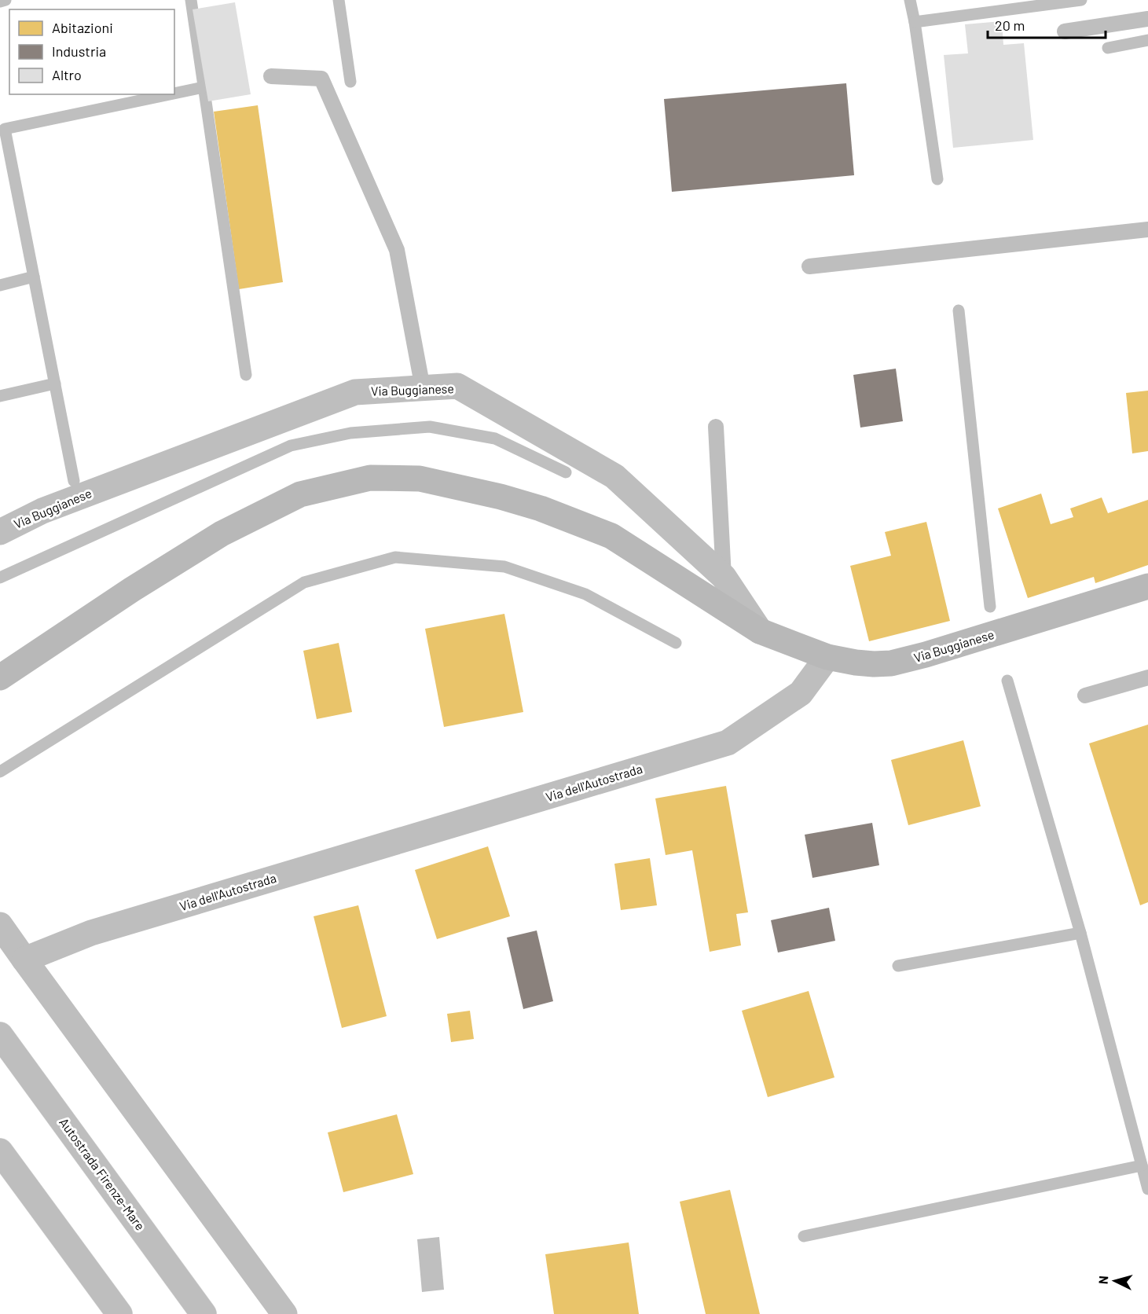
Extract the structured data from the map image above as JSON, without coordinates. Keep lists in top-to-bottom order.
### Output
{
  "streets": {
    "main road": ["Via Buggianese", "Via dell'Autostrada", "Autostrada Firenze-Mare"]
  },
  "crossings": [
    ["Via Buggianese", "Via dell'Autostrada"]
  ],
  "legend": ["Abitazioni", "Industria", "Altro"],
  "scale_bar": "20 m",
  "north": "left"
}
